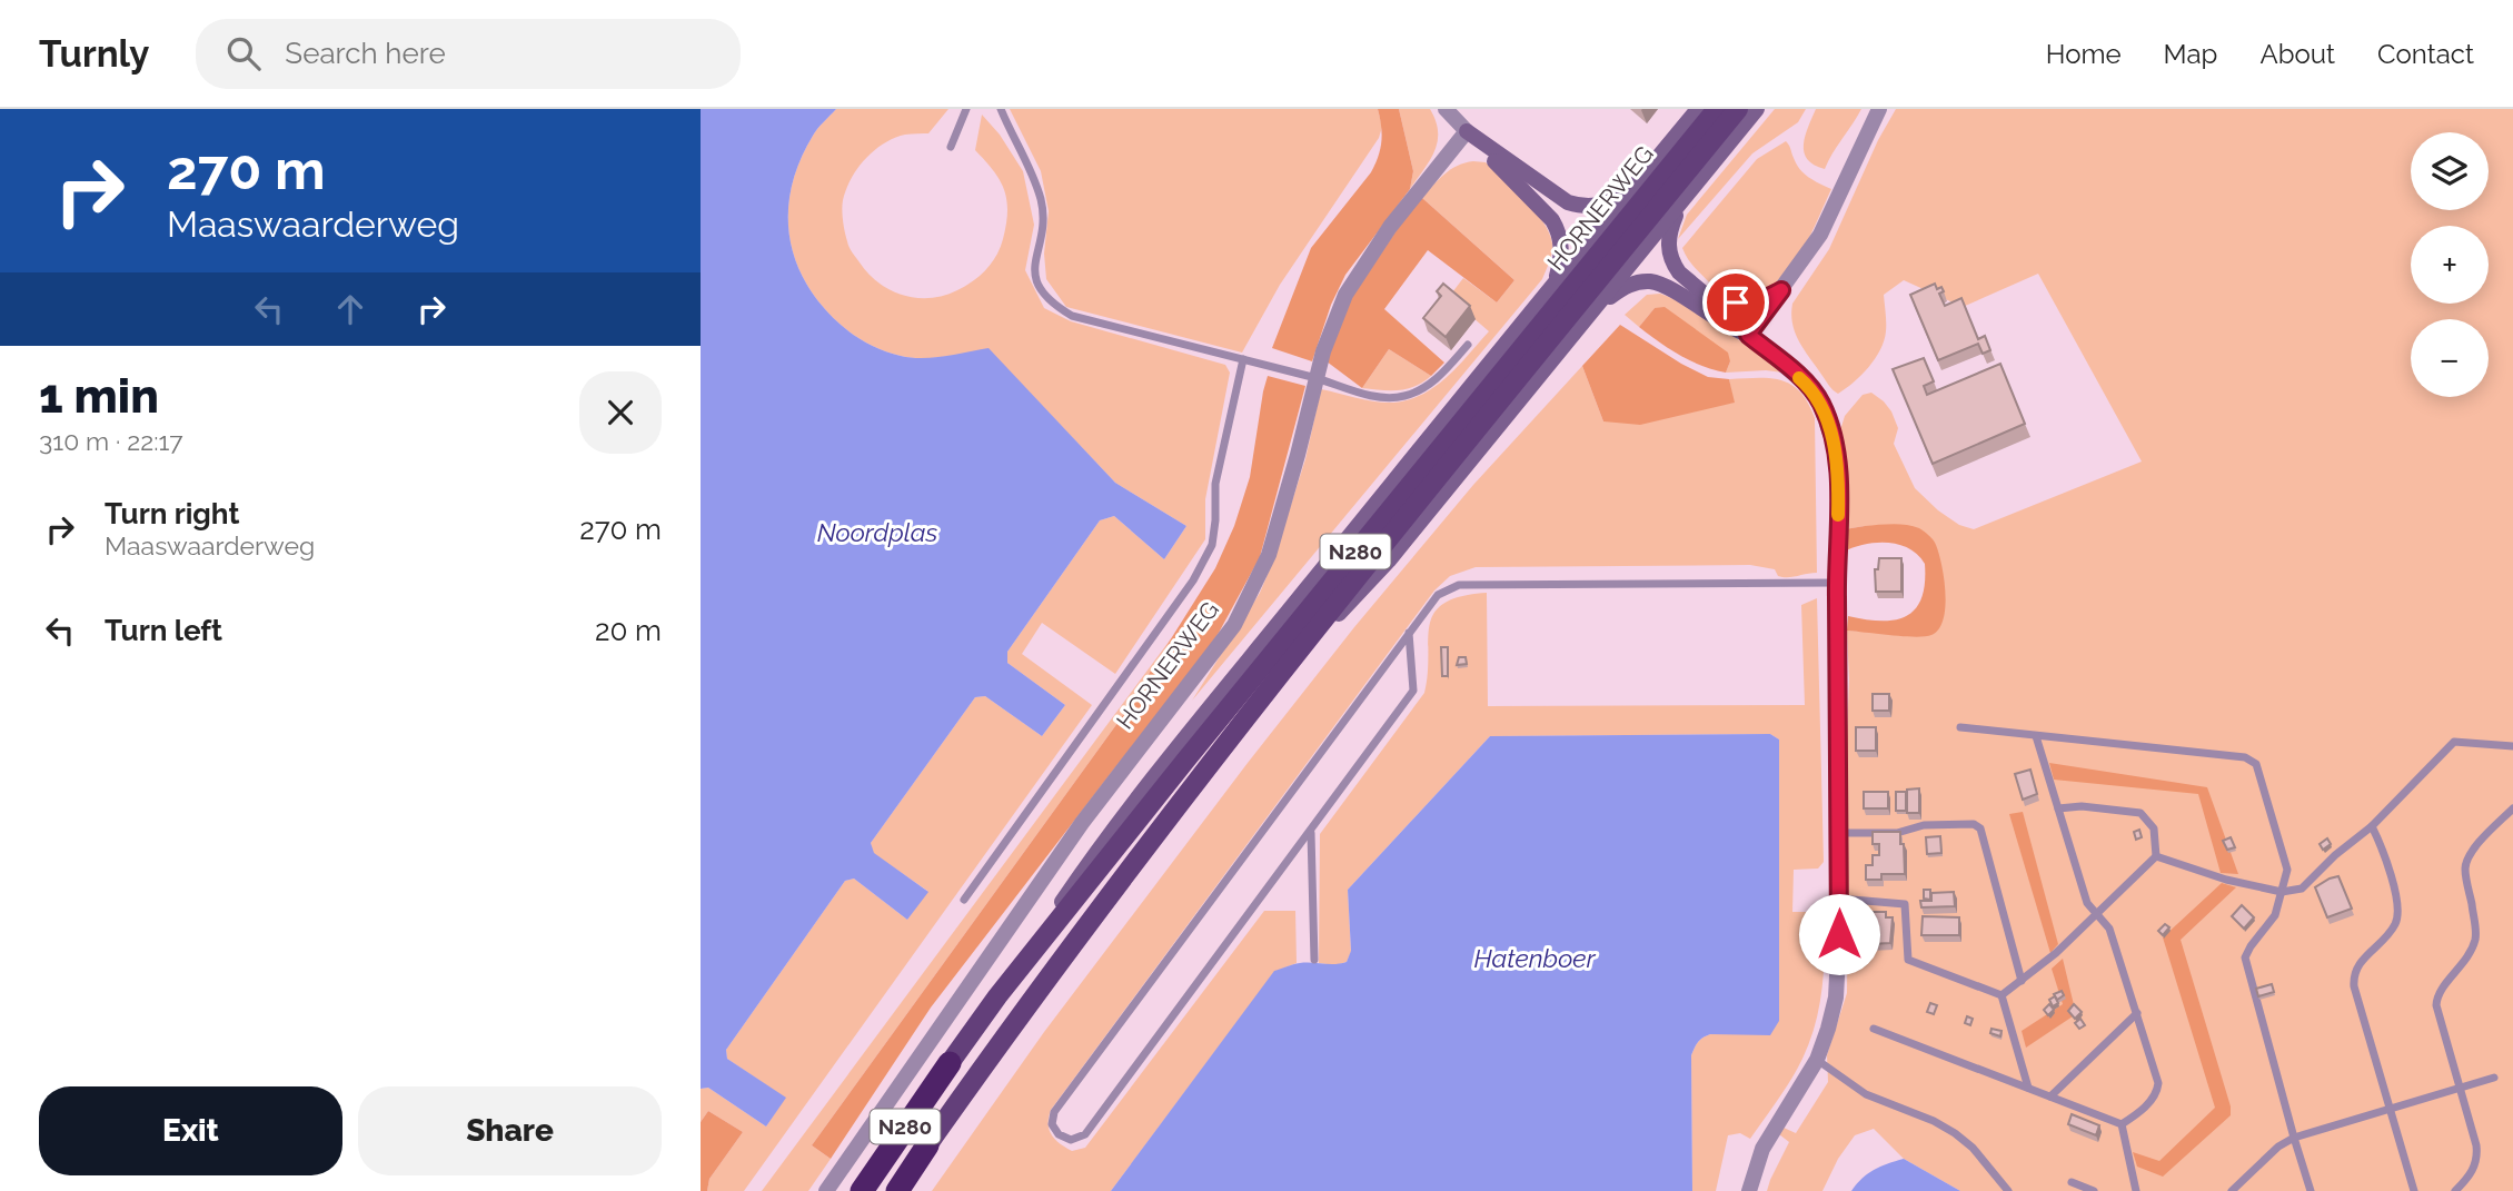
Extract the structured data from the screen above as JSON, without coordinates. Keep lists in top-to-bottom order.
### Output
{
  "streets": {
    "highway": ["HORNERWEG", "N280"]
  },
  "water": ["Noordplas", "Hatenboer"],
  "page": {
    "header": "Turnly",
    "search": "Search here",
    "nav": [
      "Home",
      "Map",
      "About",
      "Contact"
    ],
    "turn": ["270 m", "Maaswaarderweg"],
    "map_buttons": ["+", "−"],
    "heading": ["1 min", "310 m · 22:17"],
    "list": [
      {
        "name": "Turn right",
        "note": "Maaswaarderweg",
        "value": "270 m"
      },
      {
        "name": "Turn left",
        "value": "20 m"
      }
    ],
    "buttons": ["Exit", "Share"]
  }
}
